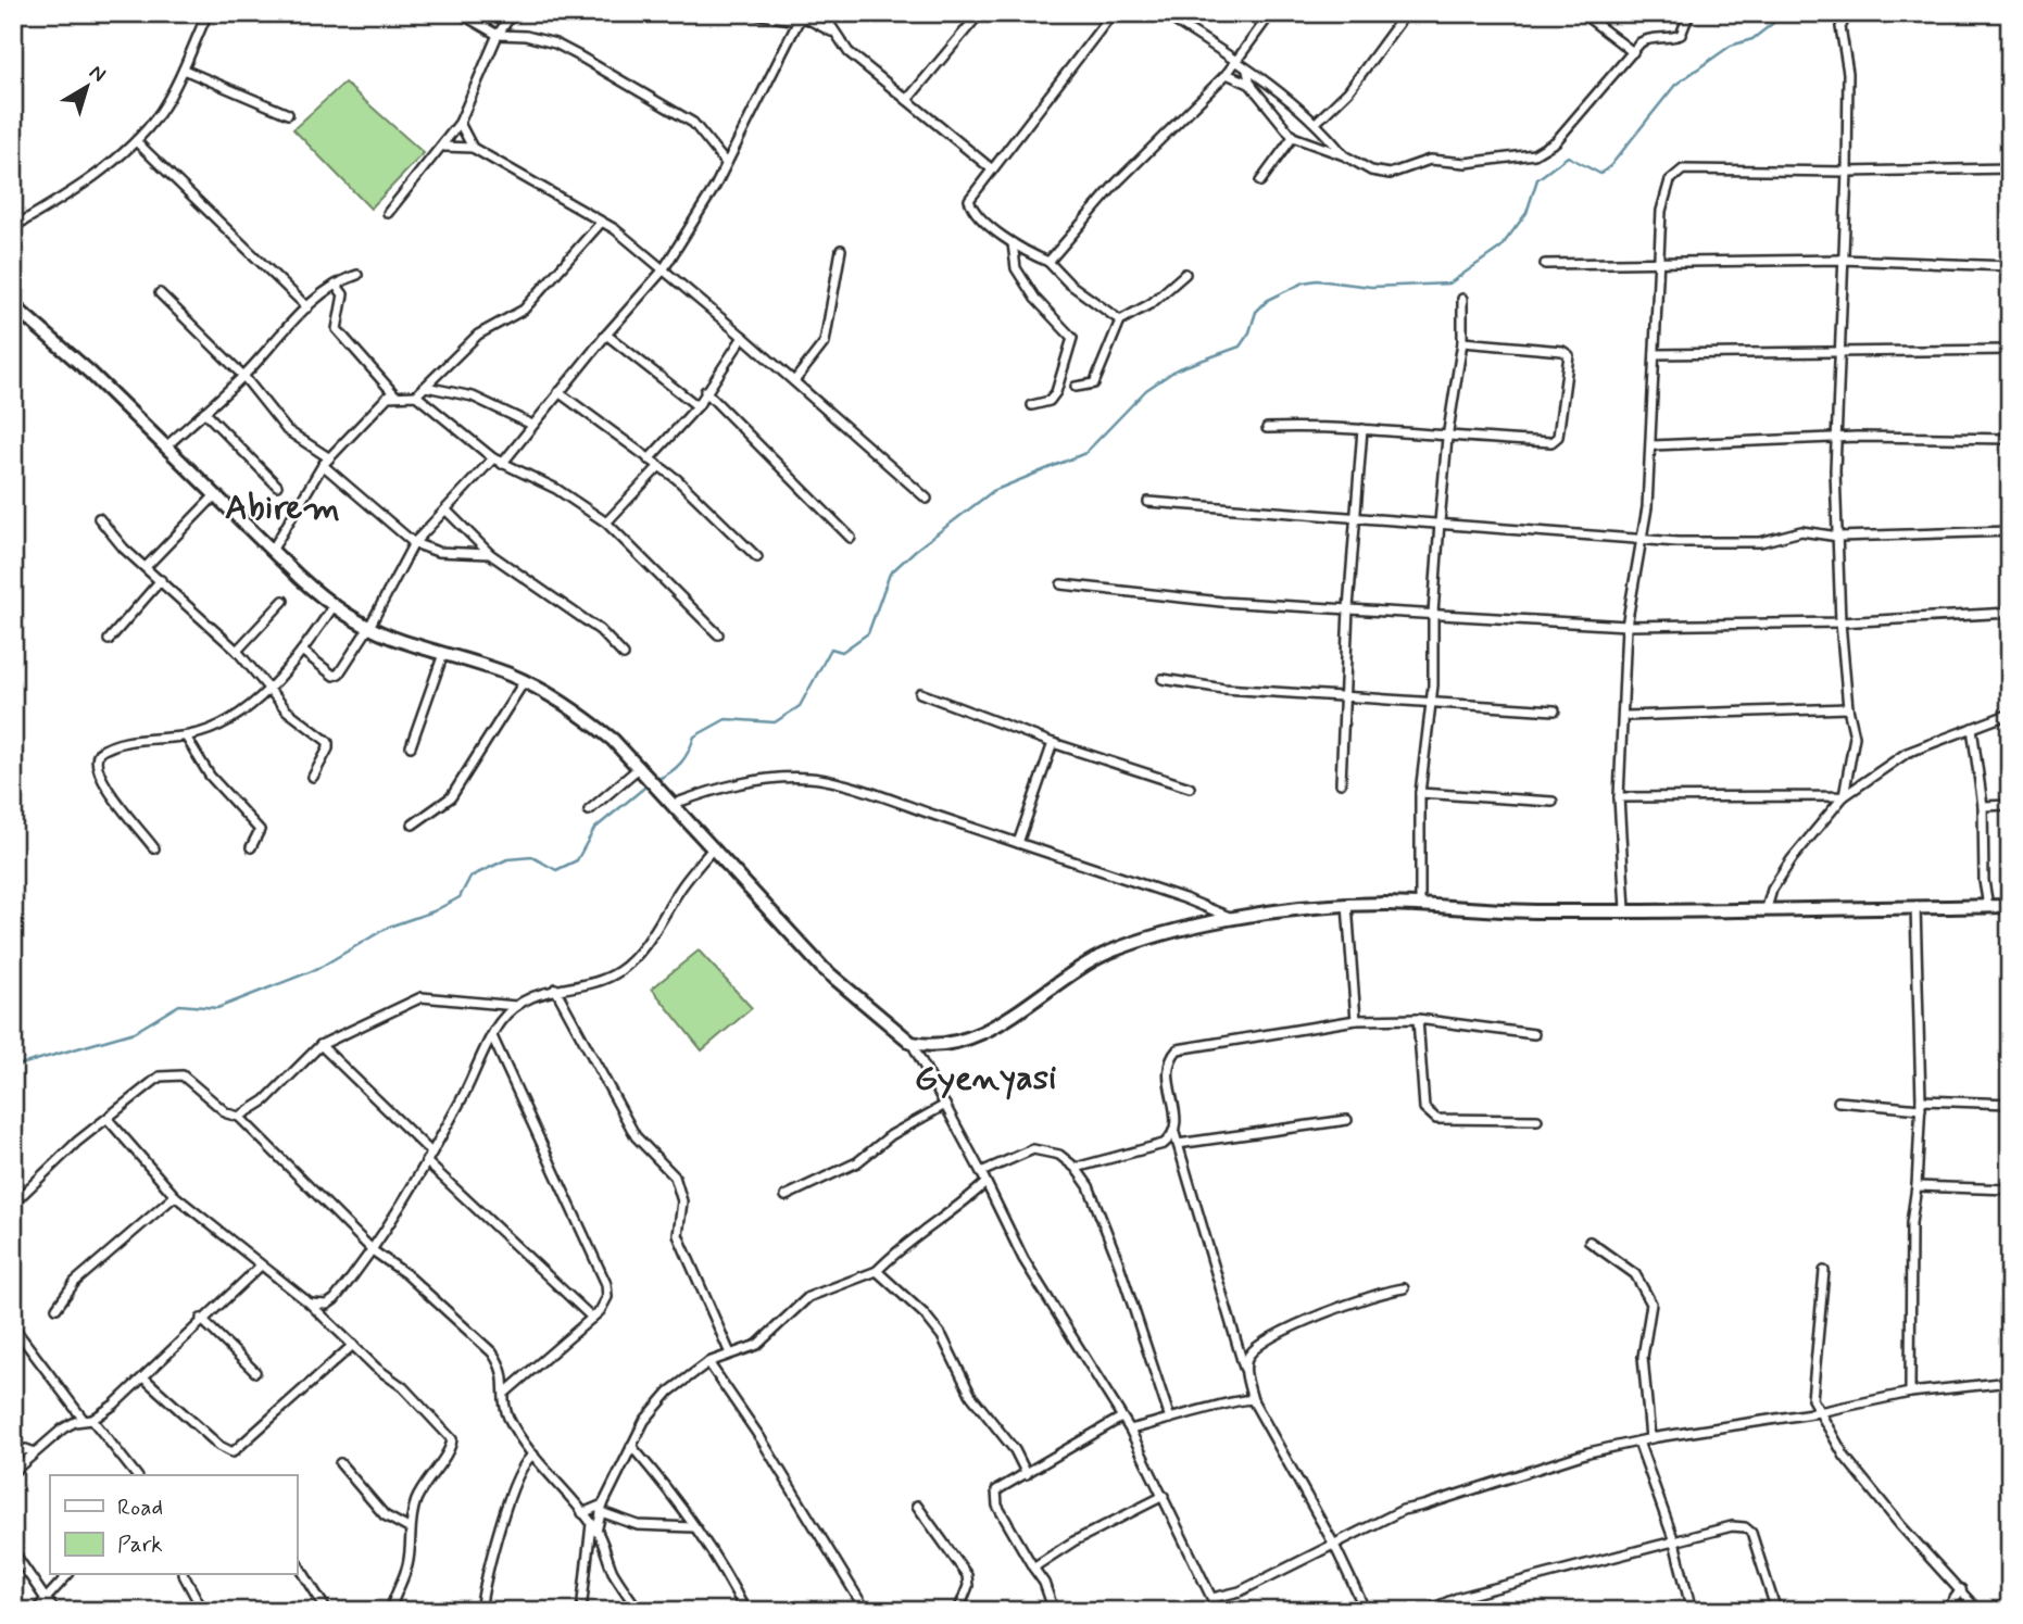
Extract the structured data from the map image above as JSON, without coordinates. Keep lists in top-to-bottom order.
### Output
{
  "districts": ["Abirem", "Gyenyasi"],
  "legend": ["Road", "Park"],
  "north": "top right"
}
